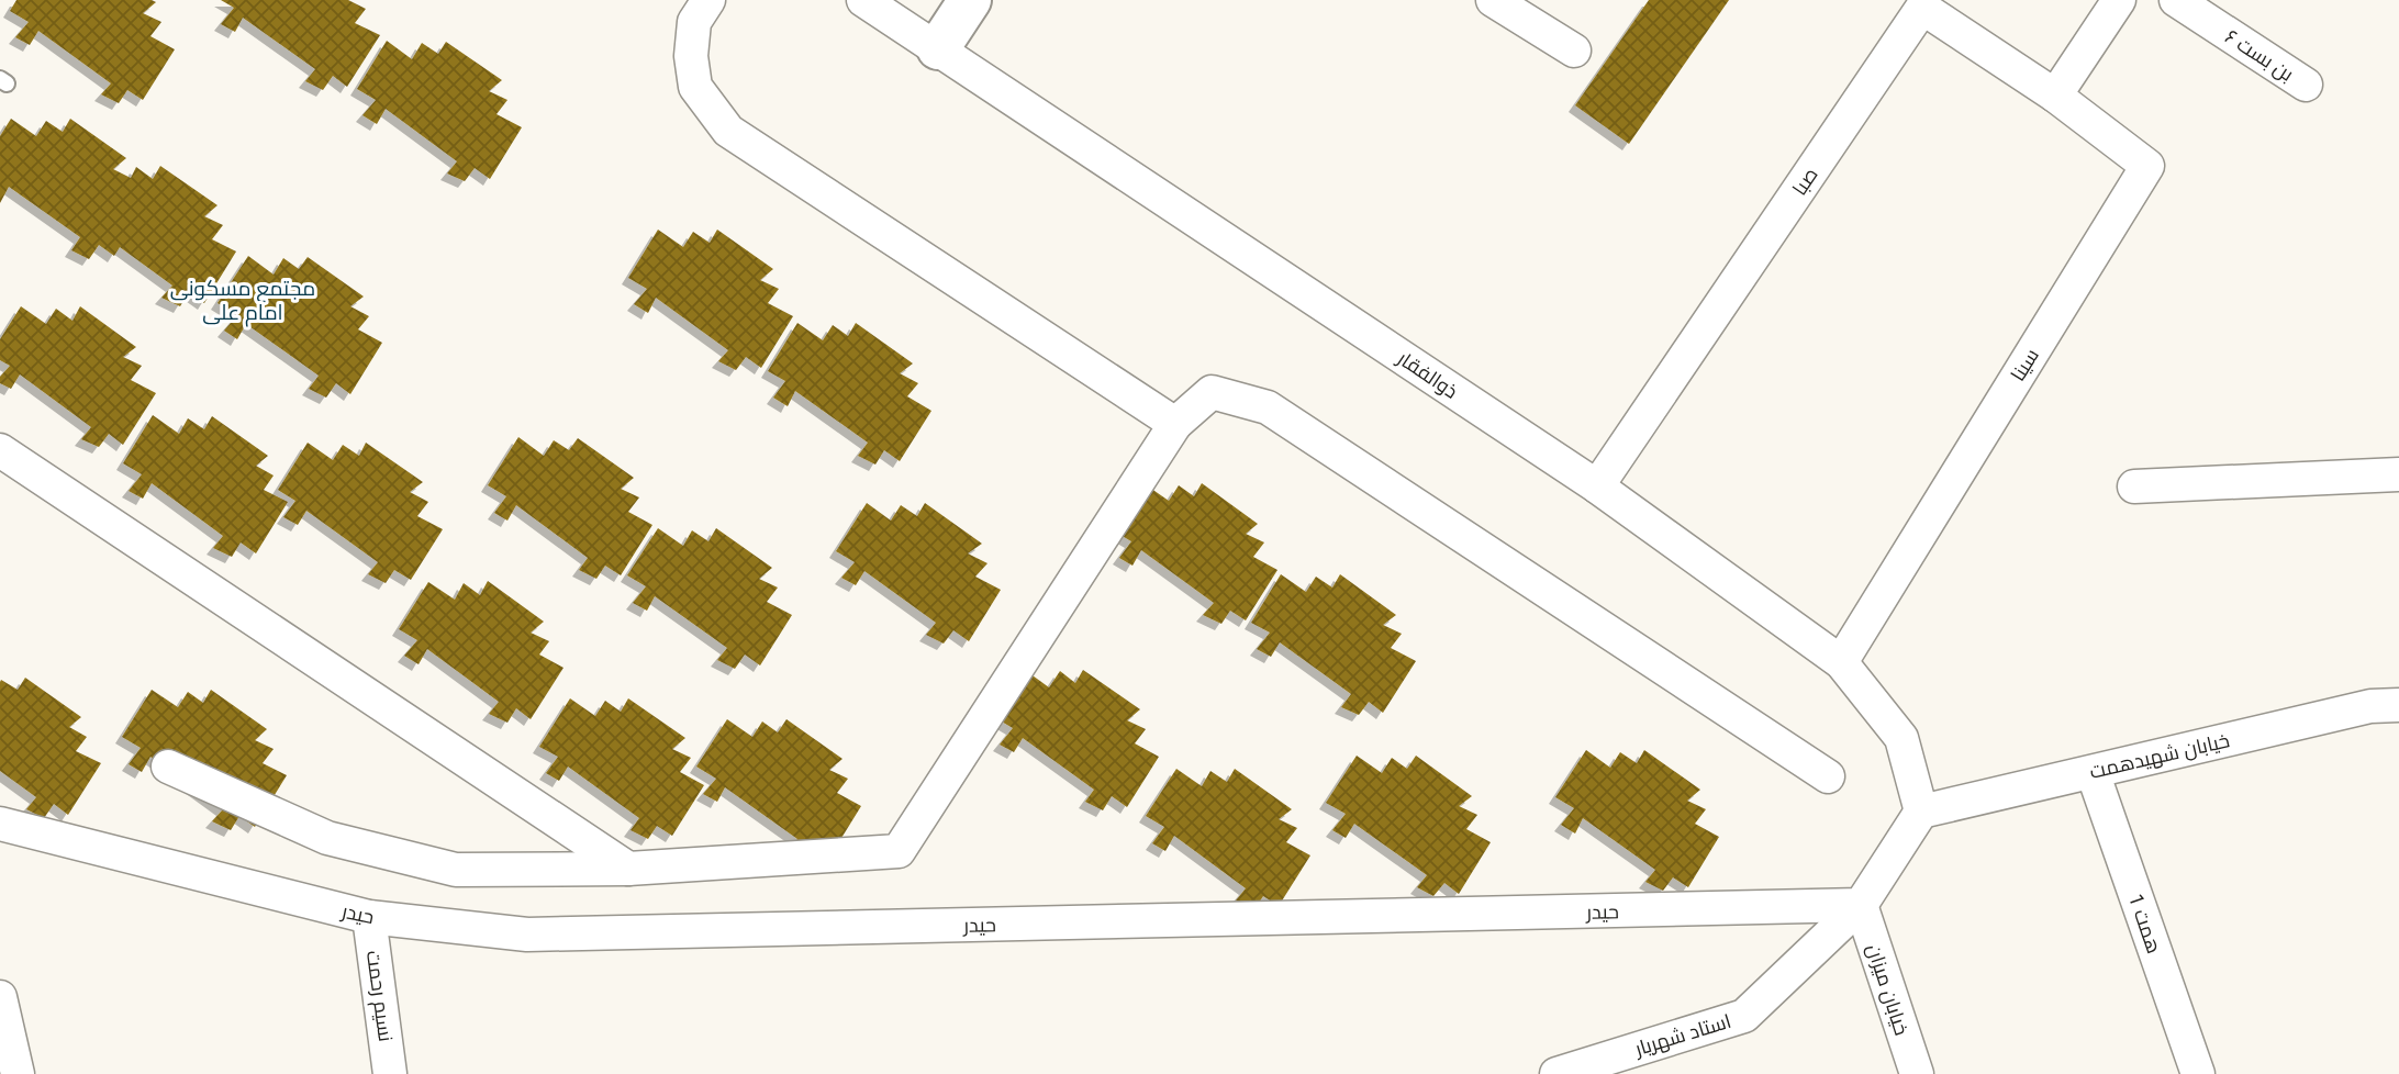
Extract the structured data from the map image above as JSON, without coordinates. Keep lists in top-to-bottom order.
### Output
{
  "streets": {
    "street": [
      "بن بست ۶",
      "صبا",
      "سینا",
      "ذوالفقار",
      "خیابان شهیدهمت",
      "حیدر",
      "همت 1",
      "خیابان میزان",
      "نسیم رحمت",
      "استاد شهریار"
    ]
  },
  "crossings": [
    ["صبا", "سینا"],
    ["صبا", "ذوالفقار"],
    ["سینا", "ذوالفقار"],
    ["ذوالفقار", "خیابان شهیدهمت"],
    ["خیابان شهیدهمت", "همت 1"],
    ["حیدر", "خیابان میزان"],
    ["حیدر", "نسیم رحمت"],
    ["حیدر", "استاد شهریار"],
    ["خیابان میزان", "استاد شهریار"]
  ],
  "districts": ["مجتمع مسکونی امام علی"]
}
